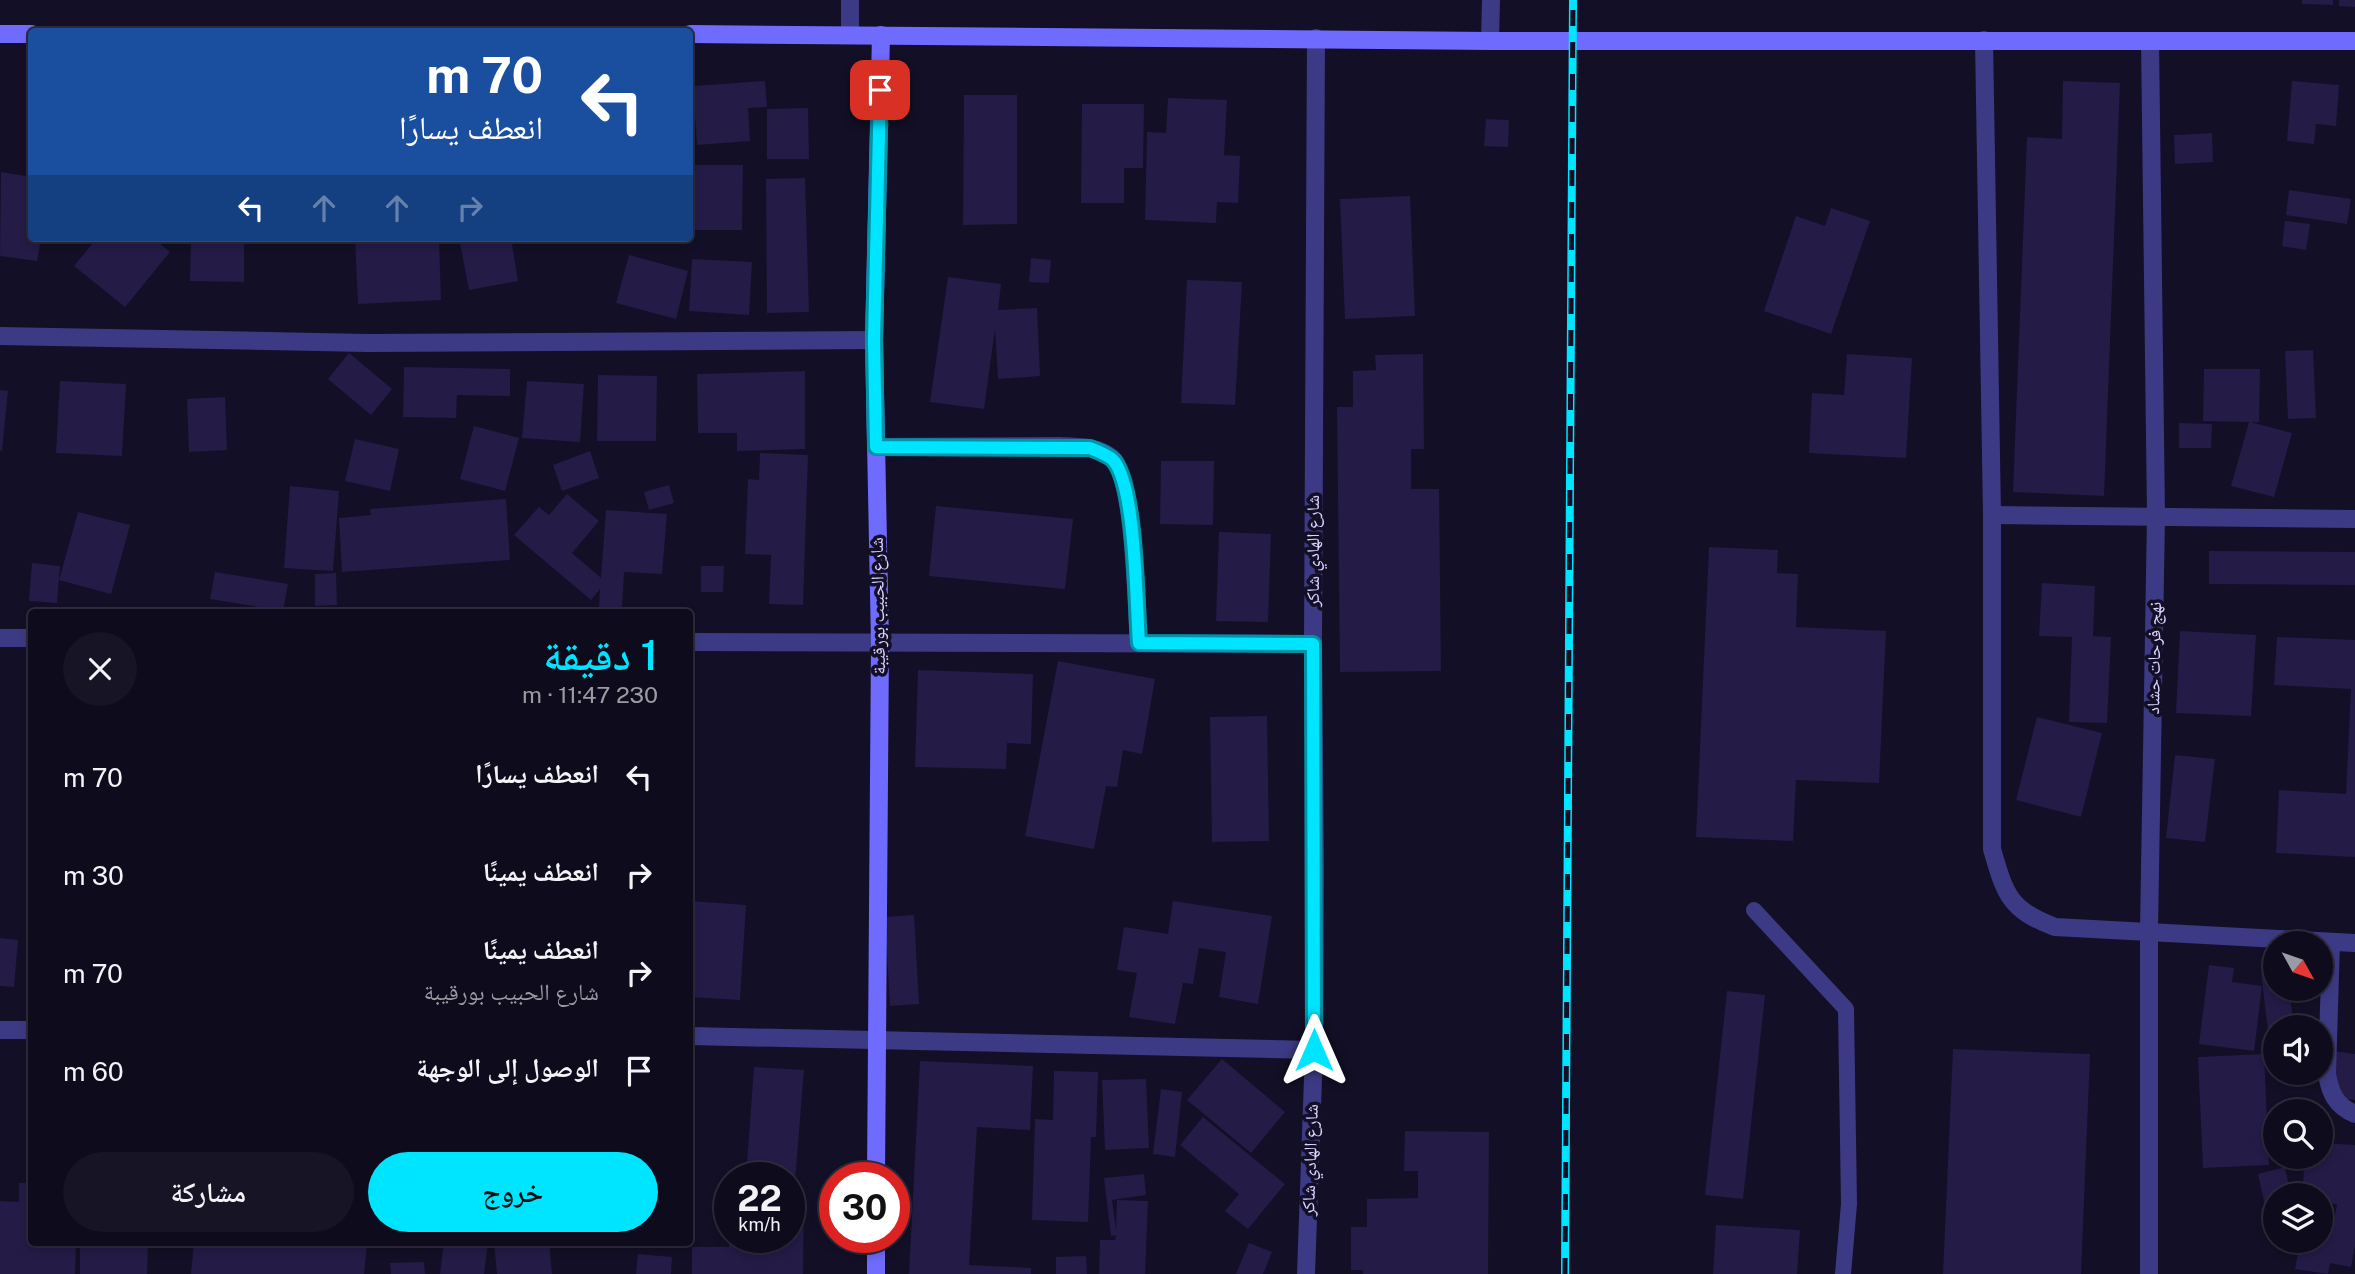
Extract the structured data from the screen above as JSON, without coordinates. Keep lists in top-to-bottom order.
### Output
{
  "streets": {
    "street": ["شارع الهادي شاكر", "شارع الحبيب بورقيبة", "نهج فرحات حشاد"]
  },
  "north": "bottom right",
  "page": {
    "turn": ["70 m", "انعطف يسارًا"],
    "heading": ["1 دقيقة", "230 m · 11:47"],
    "list": [
      {
        "name": "انعطف يسارًا",
        "value": "70 m"
      },
      {
        "name": "انعطف يمينًا",
        "value": "30 m"
      },
      {
        "name": "انعطف يمينًا",
        "note": "شارع الحبيب بورقيبة",
        "value": "70 m"
      },
      {
        "name": "الوصول إلى الوجهة",
        "value": "60 m"
      }
    ],
    "buttons": ["خروج", "مشاركة"],
    "speed": "22 km/h",
    "limit": "30"
  }
}
